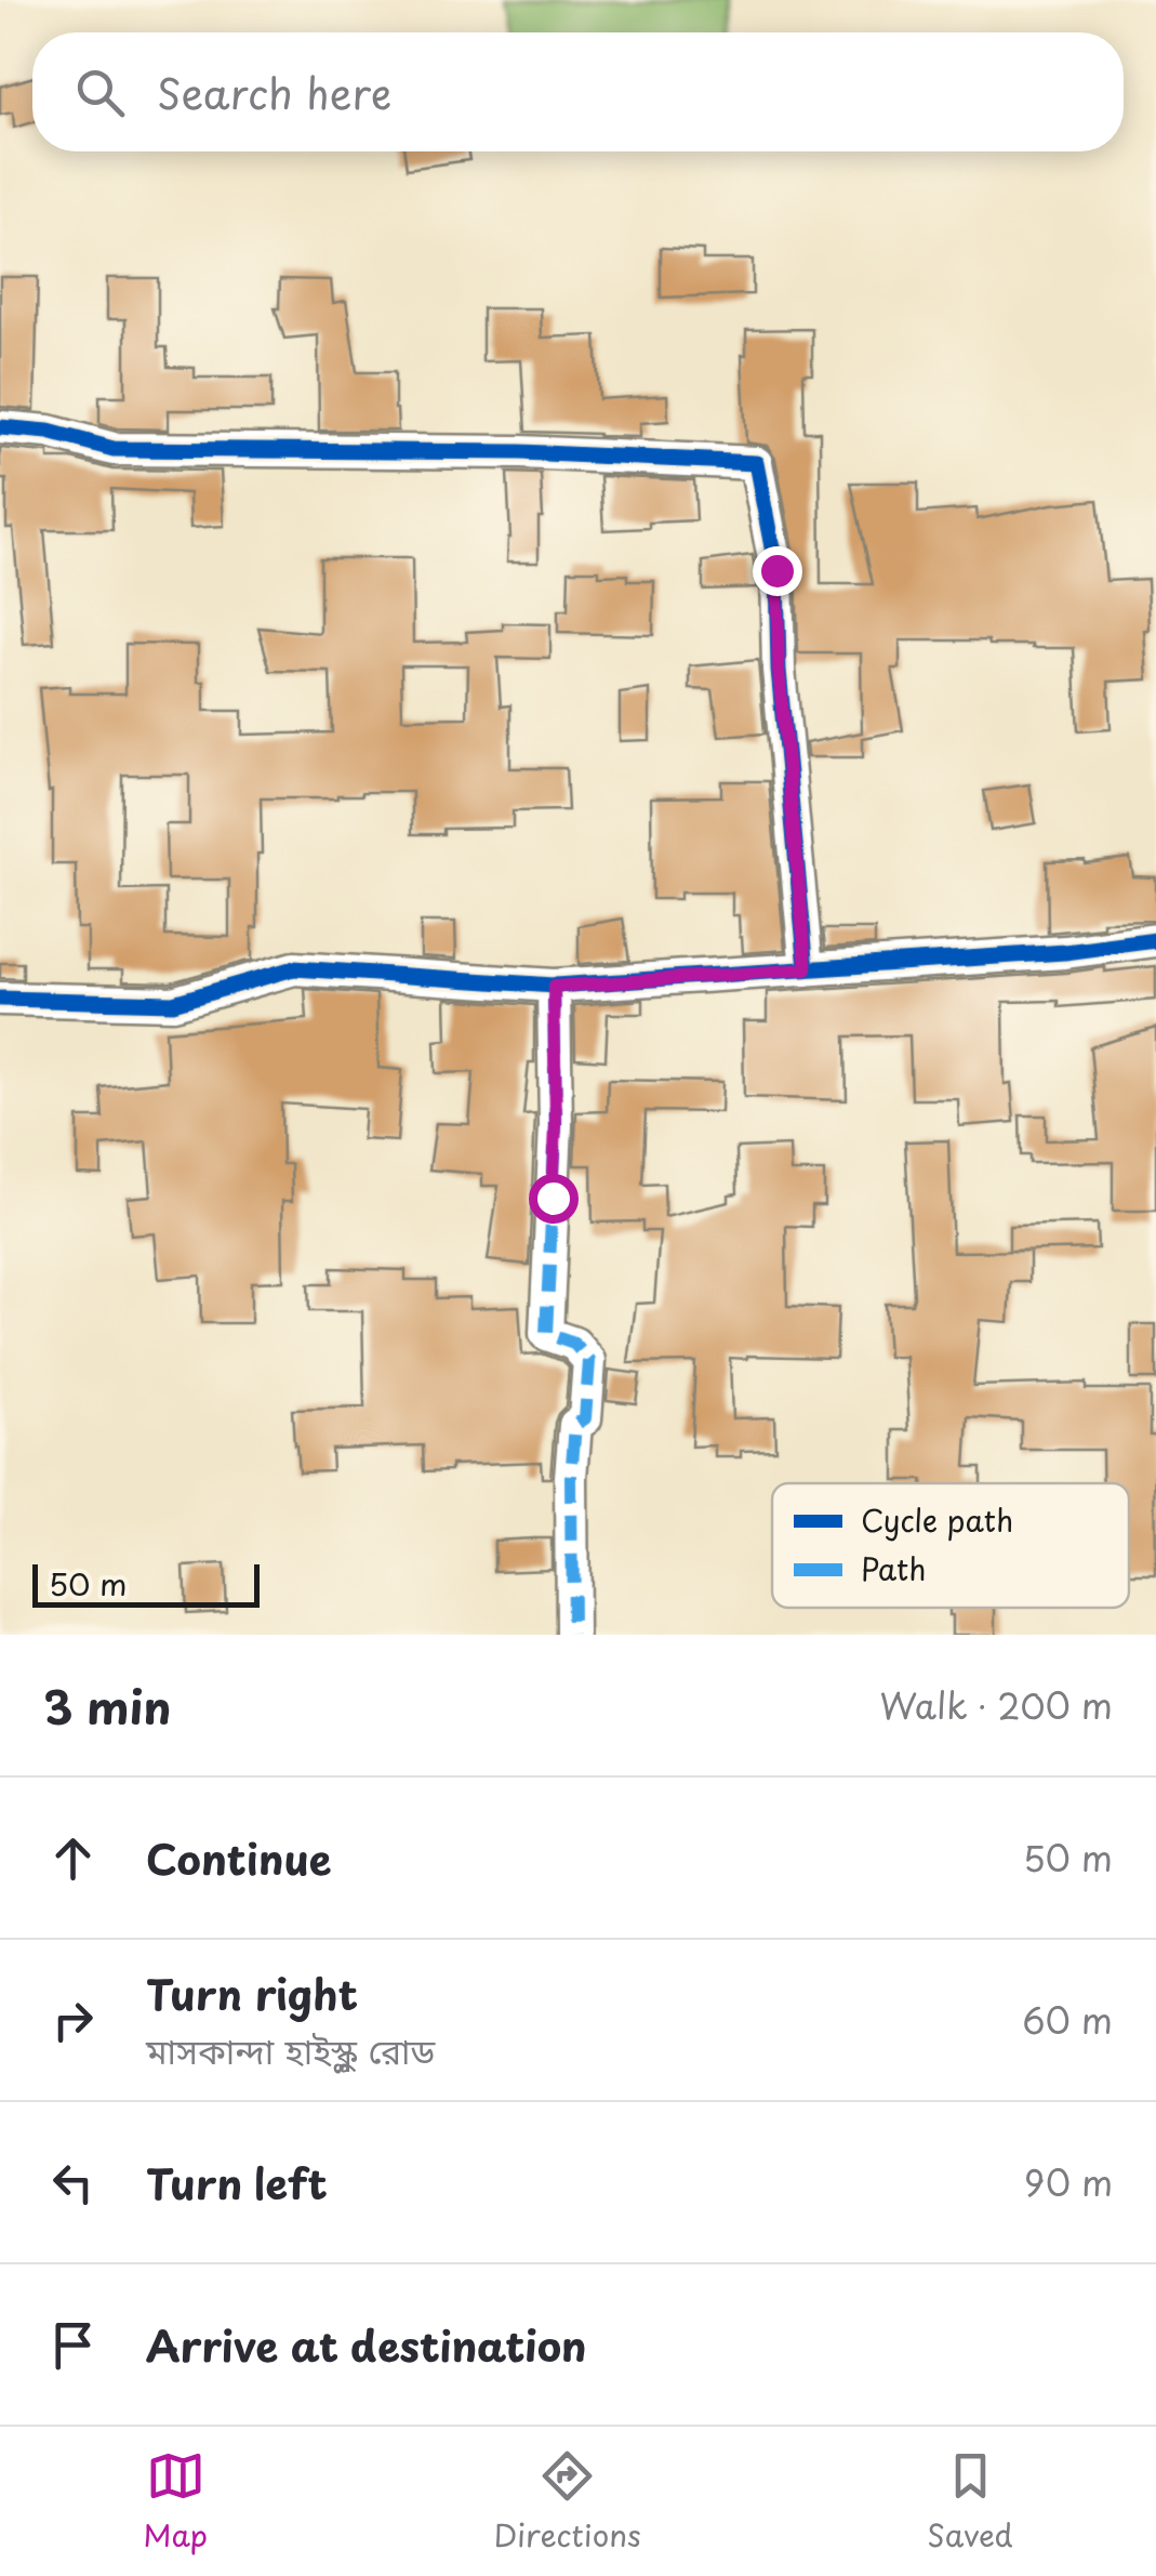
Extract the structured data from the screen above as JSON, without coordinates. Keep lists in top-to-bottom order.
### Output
{
  "legend": ["Cycle path", "Path"],
  "scale_bar": "50 m",
  "page": {
    "search": "Search here",
    "scale": "50 m",
    "heading": ["3 min", "Walk · 200 m"],
    "list": [
      ["Continue", "50 m"],
      ["Turn right", "মাসকান্দা হাইস্কুল রোড", "60 m"],
      ["Turn left", "90 m"],
      "Arrive at destination"
    ],
    "nav": ["Map", "Directions", "Saved"]
  }
}
